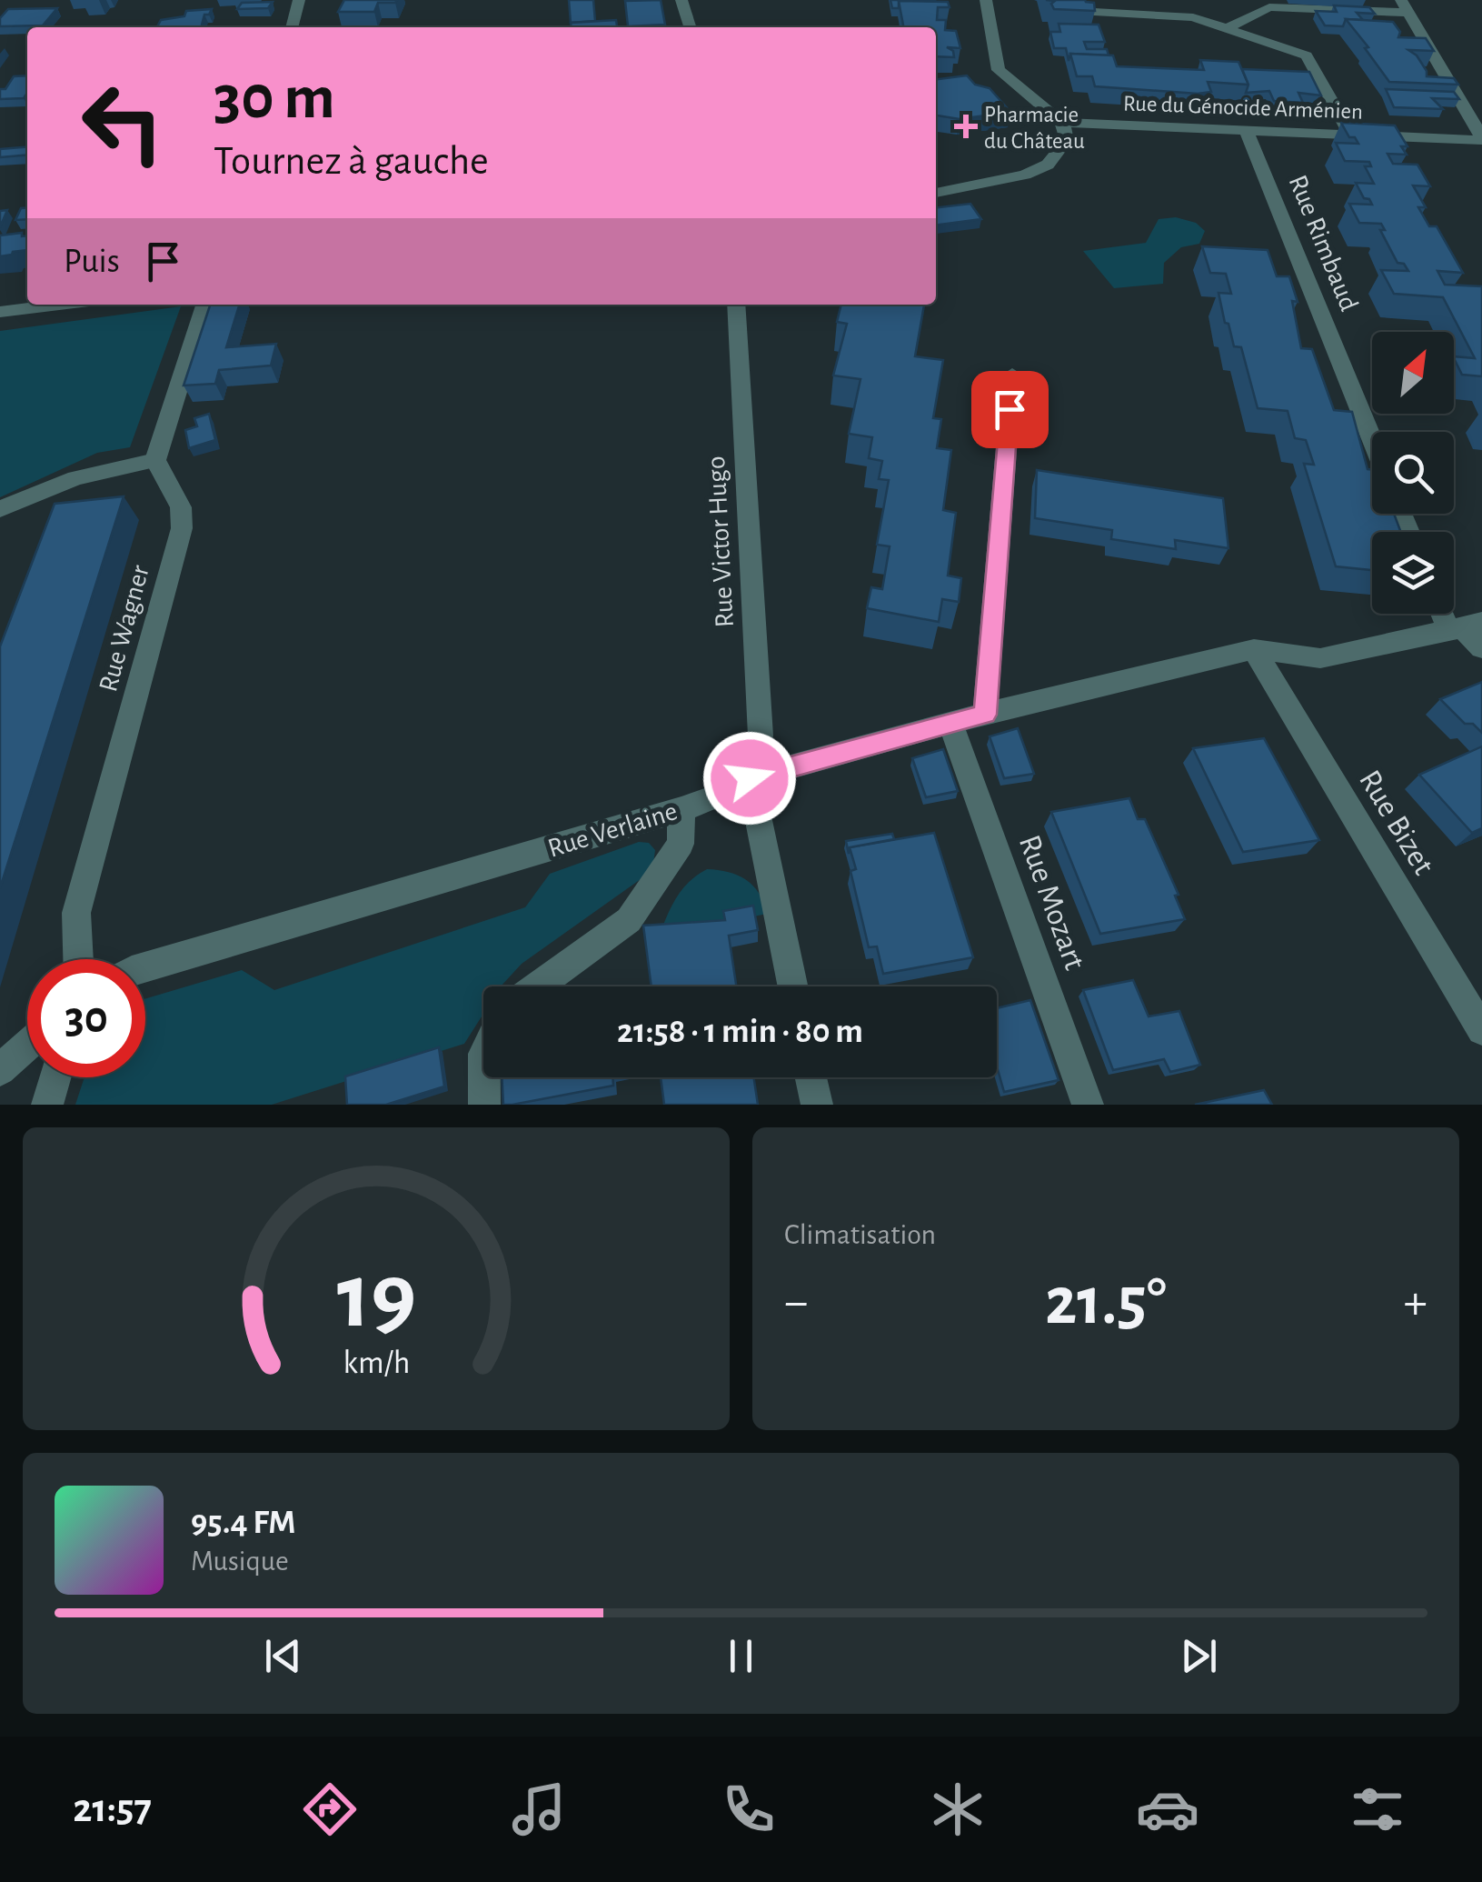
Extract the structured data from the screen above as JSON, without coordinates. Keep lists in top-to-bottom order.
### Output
{
  "streets": {
    "street": [
      "Rue du Génocide Arménien",
      "Rue Rimbaud",
      "Rue Victor Hugo",
      "Rue Wagner",
      "Rue Bizet",
      "Rue Verlaine",
      "Rue Mozart"
    ]
  },
  "crossings": [
    ["Rue du Génocide Arménien", "Rue Rimbaud"],
    ["Rue Victor Hugo", "Rue Verlaine"],
    ["Rue Bizet", "Rue Verlaine"],
    ["Rue Verlaine", "Rue Mozart"]
  ],
  "places": {
    "health": ["Pharmacie du Château"]
  },
  "north": "top right",
  "page": {
    "turn": ["30 m", "Tournez à gauche"],
    "then": "Puis",
    "limit": "30",
    "trip": "21:58 · 1 min · 80 m",
    "tile": "Climatisation",
    "heat": ["−", "21.5°", "+"],
    "song": ["95.4 FM", "Musique"],
    "tabs": "21:57",
    "gauge": ["19", "km/h"]
  }
}
